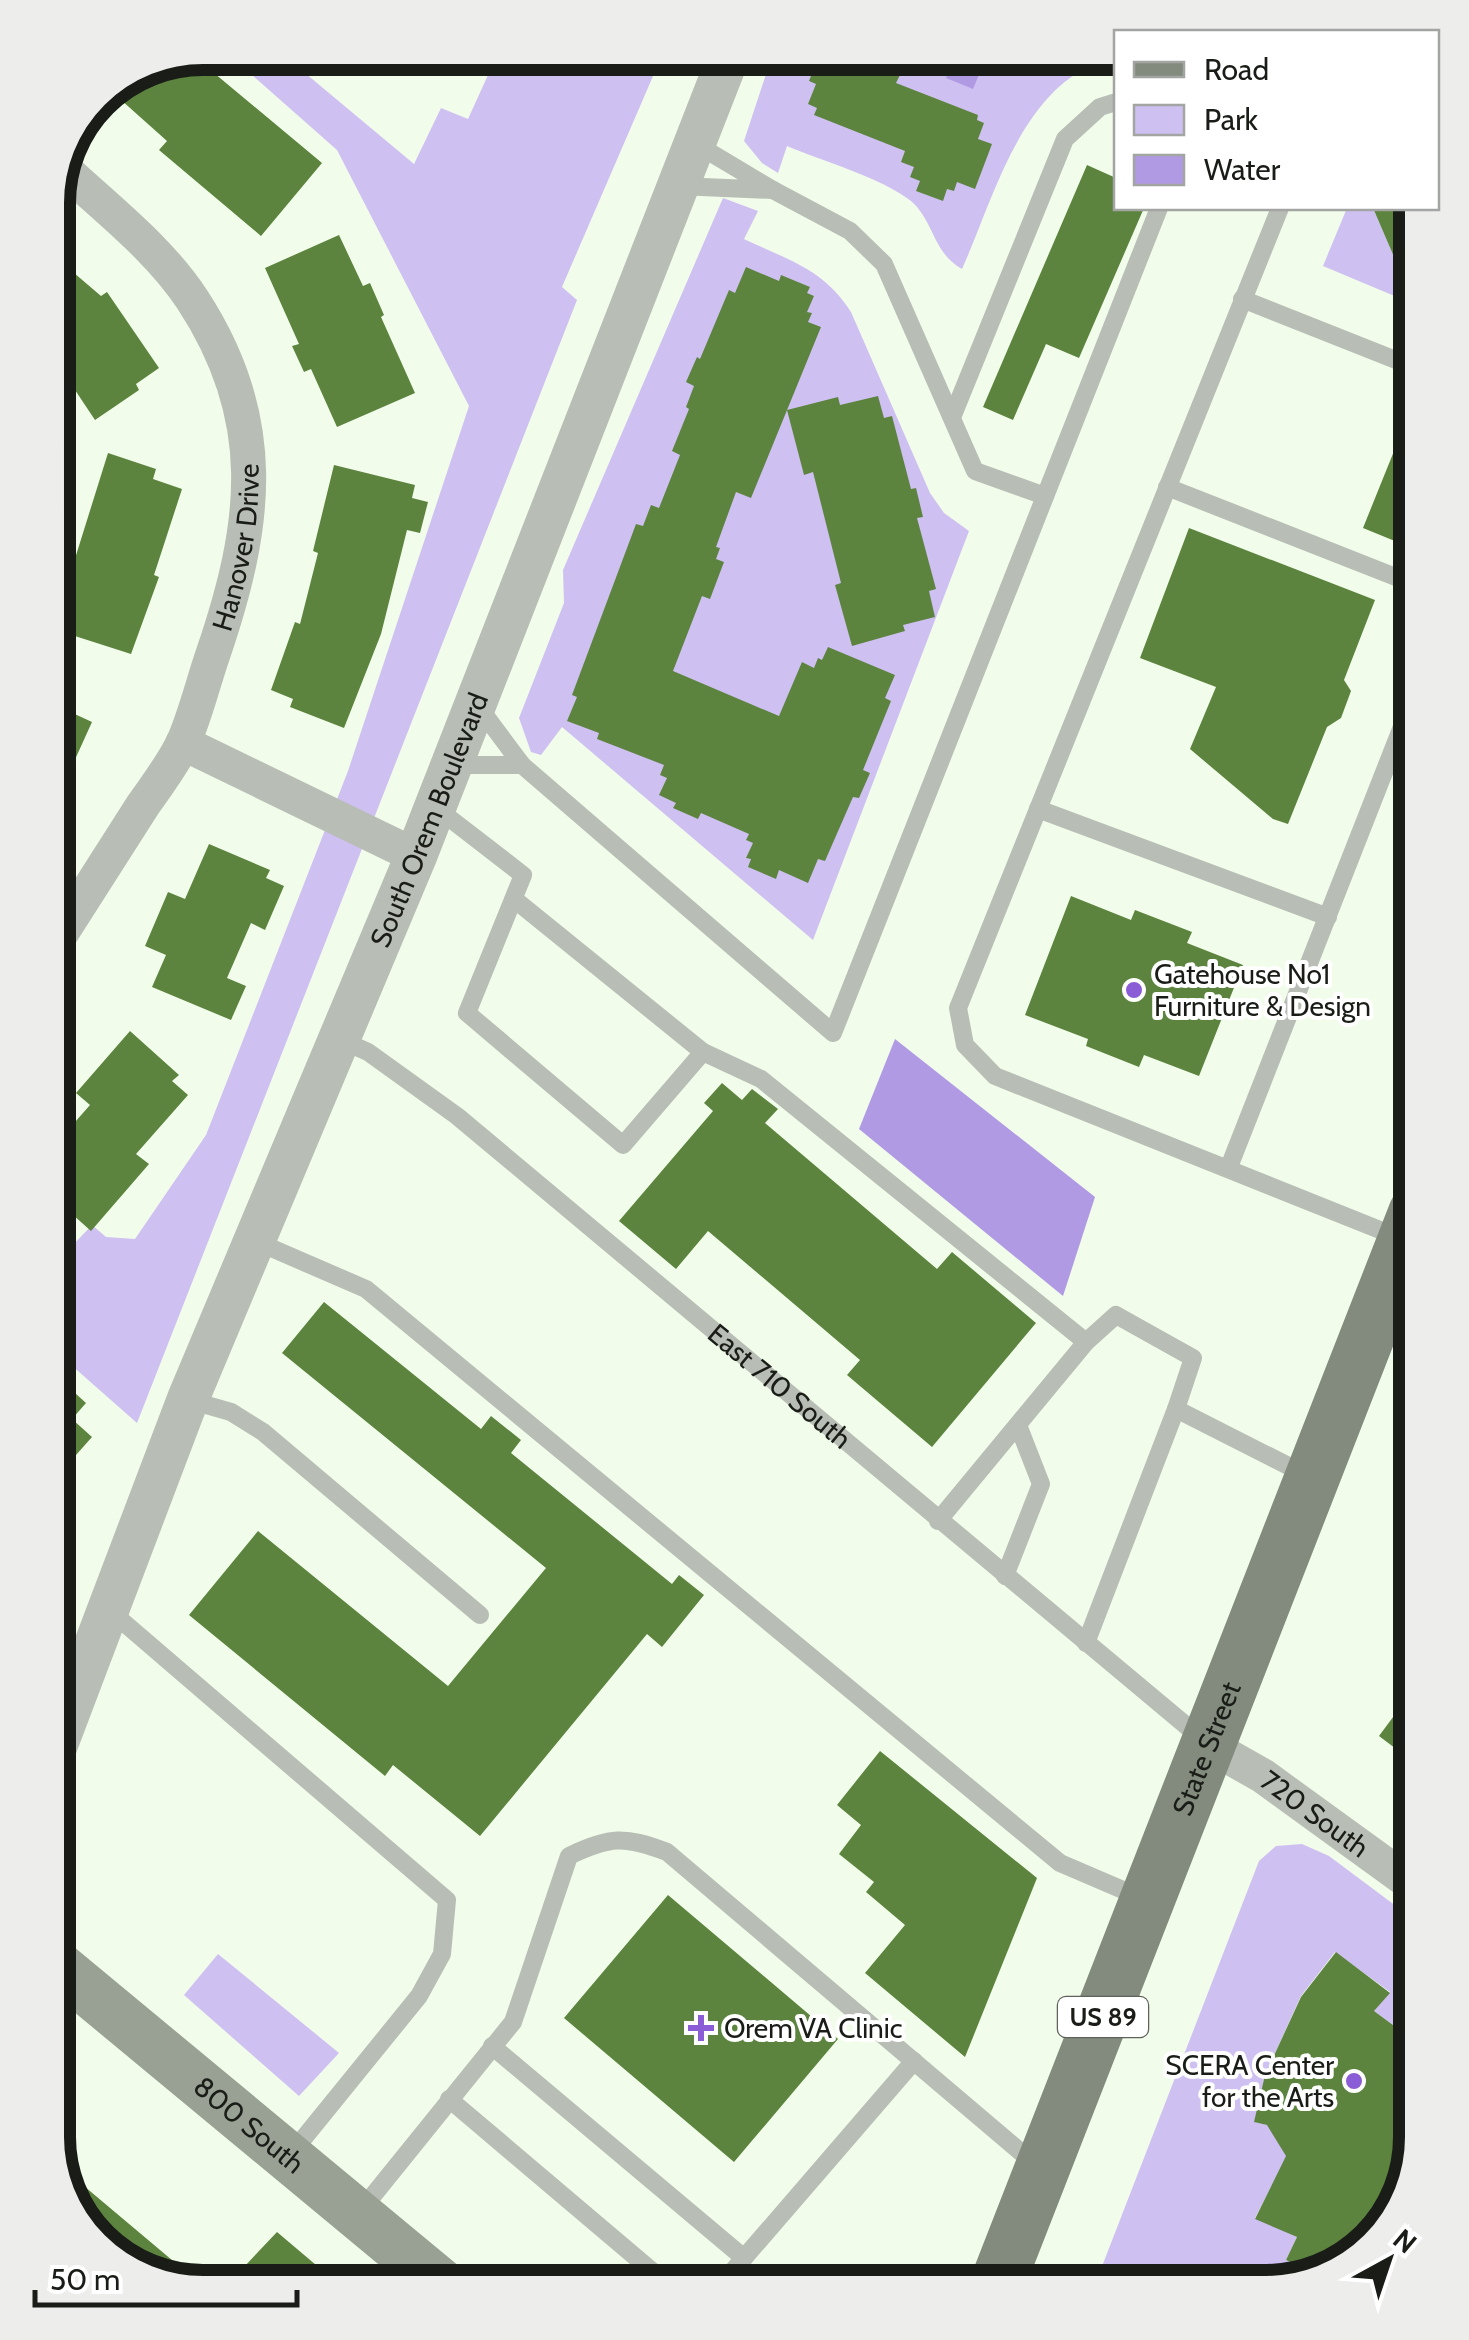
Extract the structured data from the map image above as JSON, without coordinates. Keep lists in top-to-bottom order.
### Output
{
  "streets": {
    "main road": ["State Street", "US 89", "800 South"],
    "street": ["Hanover Drive", "South Orem Boulevard", "720 South"],
    "lane": ["East 710 South"]
  },
  "crossings": [
    ["South Orem Boulevard", "East 710 South"],
    ["East 710 South", "State Street"],
    ["East 710 South", "720 South"],
    ["State Street", "720 South"]
  ],
  "places": {
    "other": ["Gatehouse No1 Furniture & Design", "SCERA Center for the Arts"],
    "health": ["Orem VA Clinic"]
  },
  "legend": ["Road", "Park", "Water"],
  "scale_bar": "50 m",
  "north": "top right"
}
